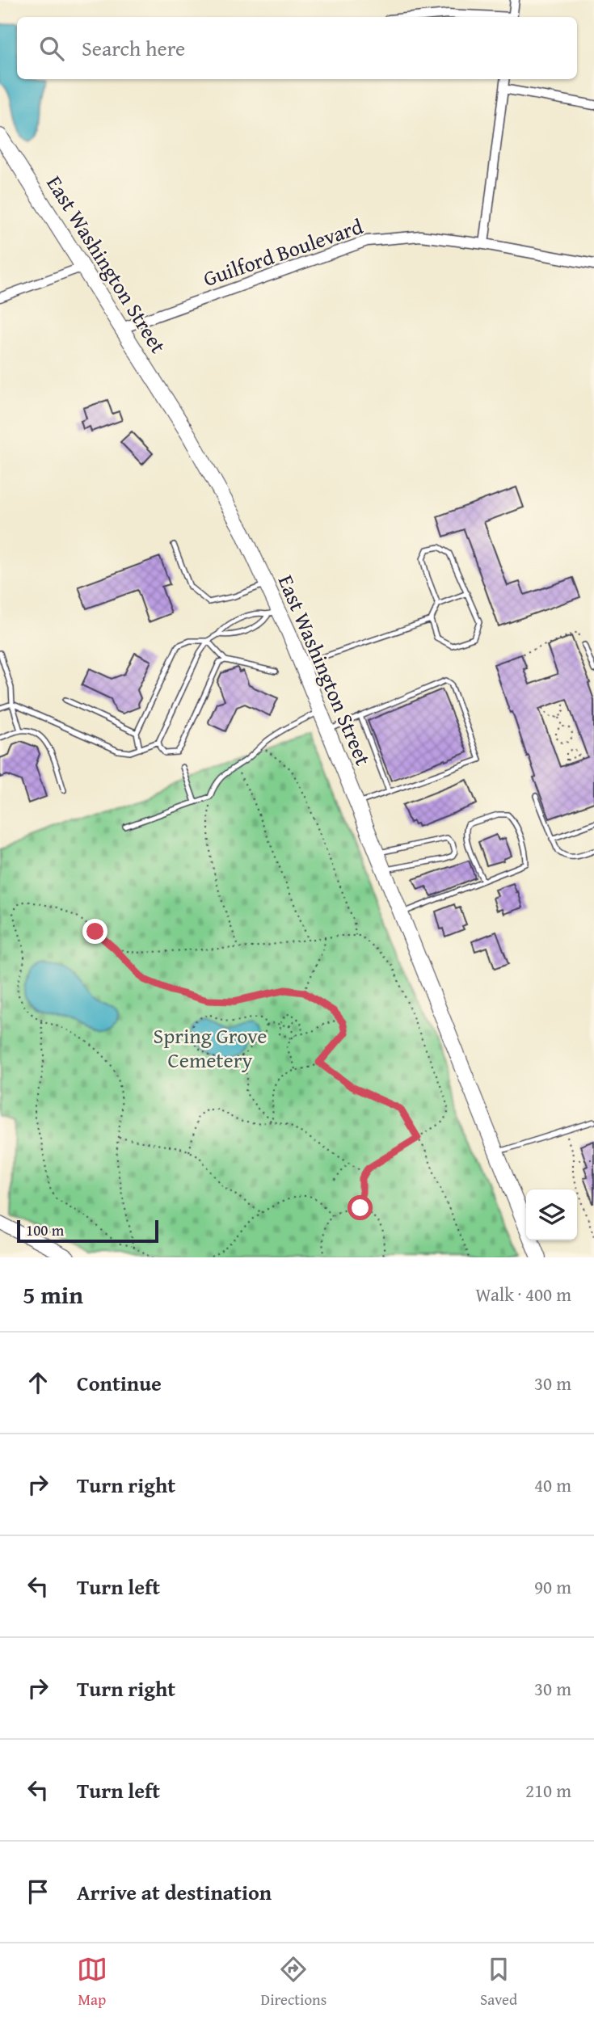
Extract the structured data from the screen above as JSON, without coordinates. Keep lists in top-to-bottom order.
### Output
{
  "streets": {
    "highway": ["East Washington Street"],
    "street": ["Guilford Boulevard"]
  },
  "crossings": [
    ["Guilford Boulevard", "East Washington Street"]
  ],
  "parks": ["Spring Grove Cemetery"],
  "scale_bar": "100 m",
  "page": {
    "search": "Search here",
    "scale": "100 m",
    "heading": ["5 min", "Walk · 400 m"],
    "list": [
      ["Continue", "30 m"],
      ["Turn right", "40 m"],
      ["Turn left", "90 m"],
      ["Turn right", "30 m"],
      ["Turn left", "210 m"],
      "Arrive at destination"
    ],
    "nav": ["Map", "Directions", "Saved"]
  }
}
